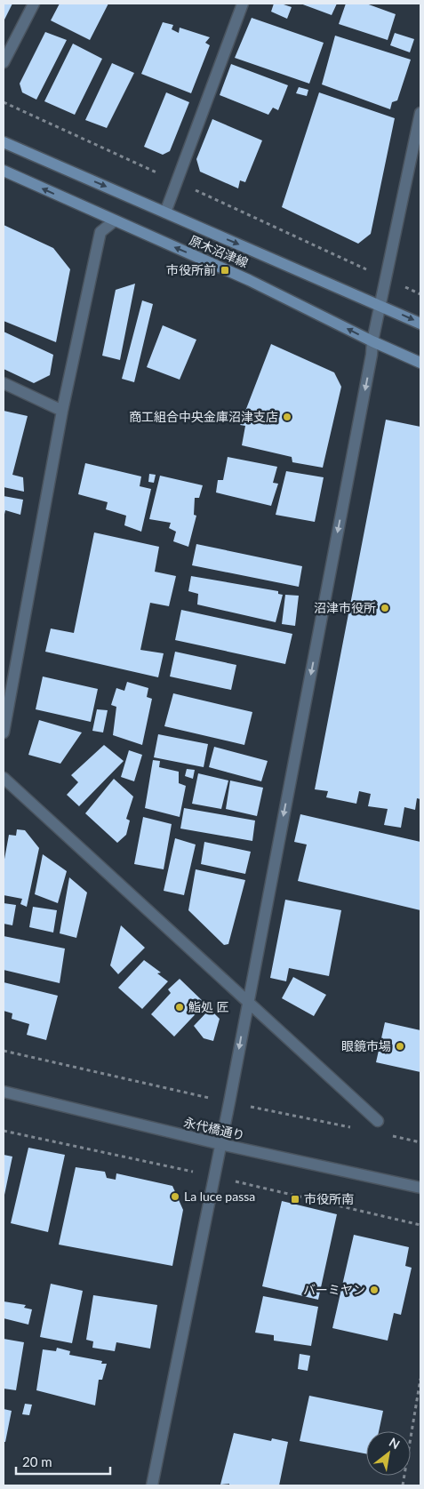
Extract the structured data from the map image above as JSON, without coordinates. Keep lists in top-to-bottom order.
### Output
{
  "streets": {
    "main road": ["原木沼津線"],
    "street": ["永代橋通り"]
  },
  "places": {
    "transit": ["市役所前", "市役所南"],
    "other": [
      "商工組合中央金庫沼津支店",
      "沼津市役所",
      "鮨処 匠",
      "眼鏡市場",
      "La luce passa",
      "バーミヤン"
    ]
  },
  "scale_bar": "20 m",
  "north": "top right"
}
